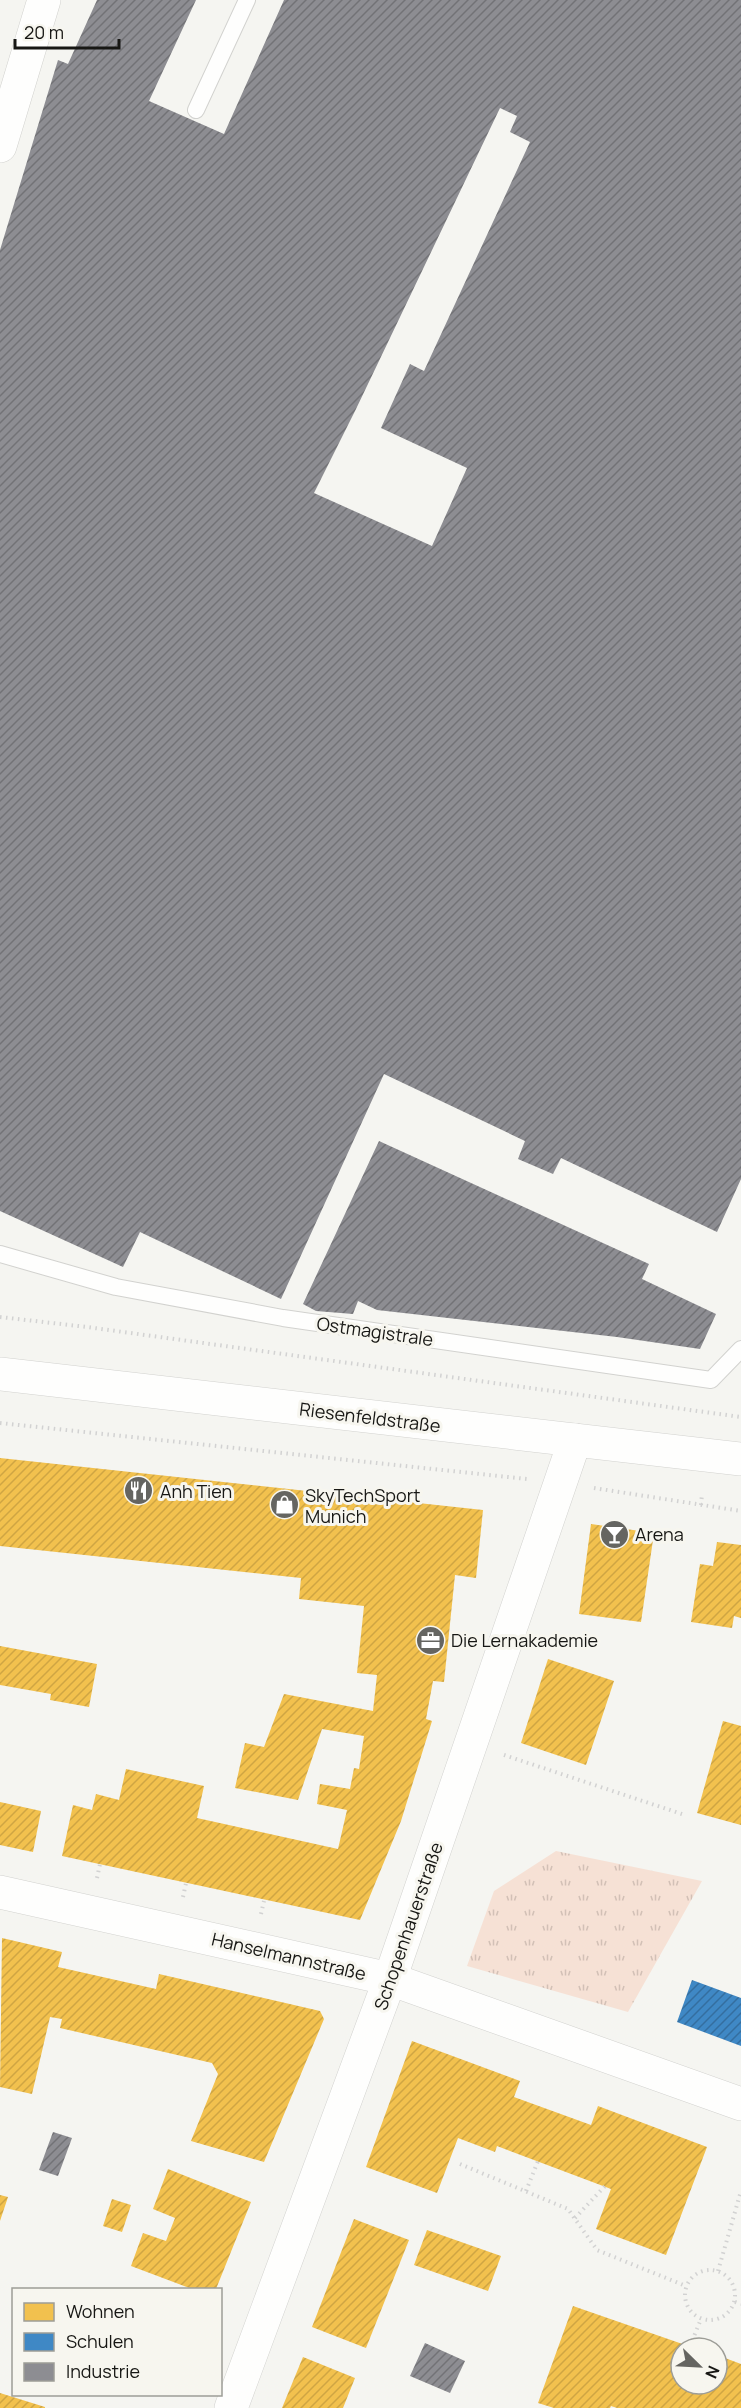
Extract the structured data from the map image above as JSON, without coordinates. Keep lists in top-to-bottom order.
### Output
{
  "streets": {
    "street": ["Riesenfeldstraße", "Schopenhauerstraße", "Hanselmannstraße"],
    "lane": ["Ostmagistrale"]
  },
  "crossings": [
    ["Riesenfeldstraße", "Schopenhauerstraße"],
    ["Schopenhauerstraße", "Hanselmannstraße"]
  ],
  "places": {
    "restaurant": ["Anh Tien"],
    "shop": ["SkyTechSport Munich"],
    "bar": ["Arena"],
    "office": ["Die Lernakademie"]
  },
  "legend": ["Wohnen", "Schulen", "Industrie"],
  "scale_bar": "20 m",
  "north": "bottom right"
}
